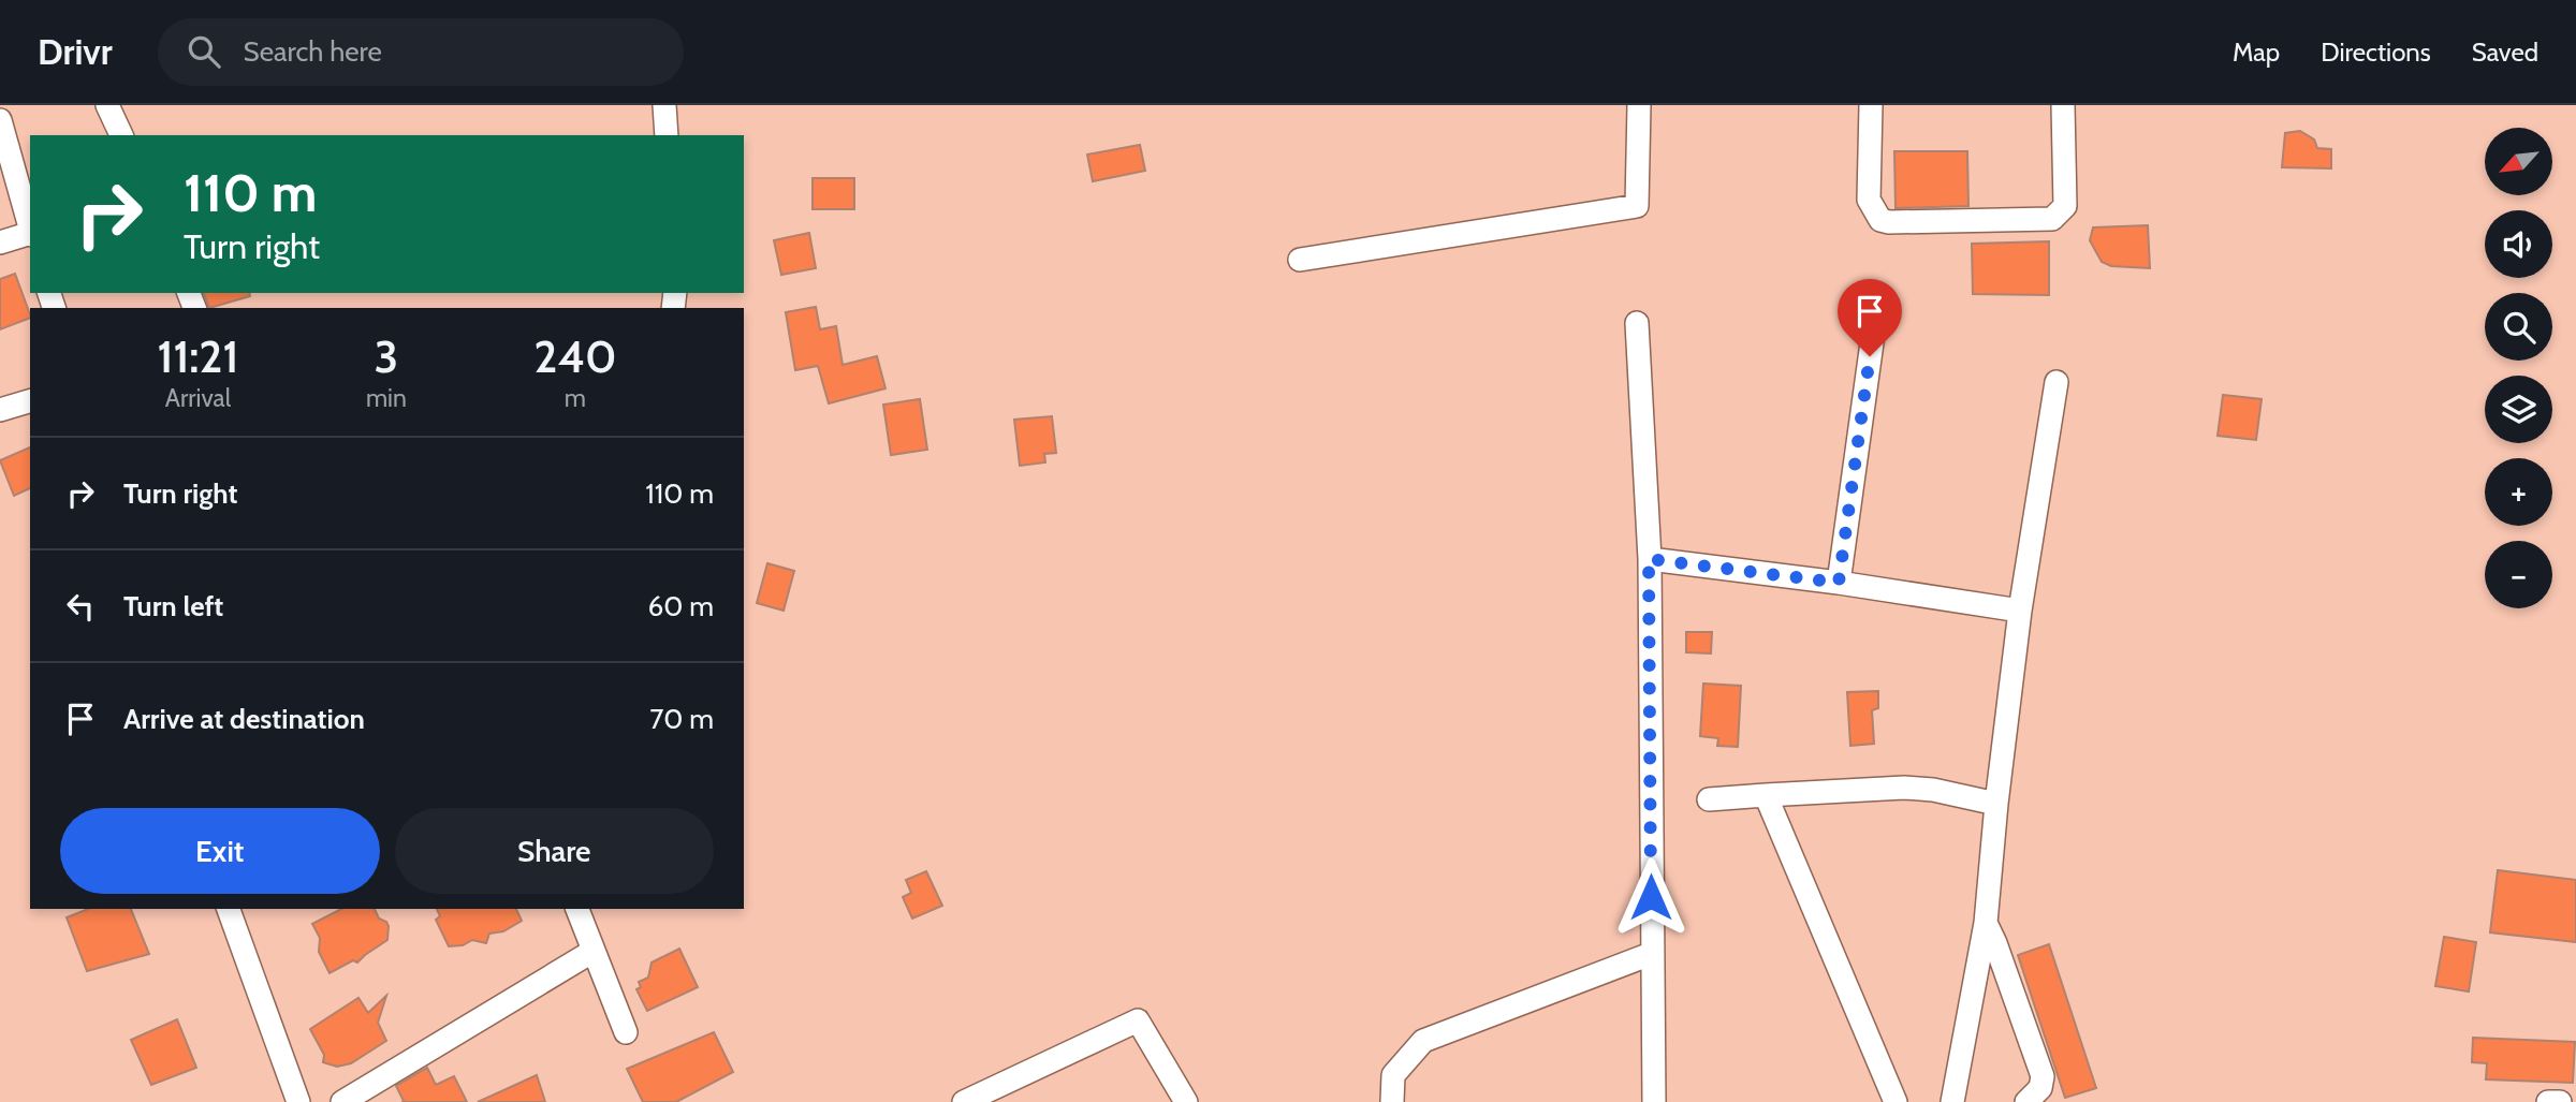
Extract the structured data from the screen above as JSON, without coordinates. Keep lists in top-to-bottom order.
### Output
{
  "north": "bottom left",
  "page": {
    "header": "Drivr",
    "search": "Search here",
    "nav": ["Map", "Directions", "Saved"],
    "map_buttons": ["+", "−"],
    "turn": ["110 m", "Turn right"],
    "eta": [
      "11:21",
      "Arrival",
      "3",
      "min",
      "240",
      "m"
    ],
    "list": [
      {
        "name": "Turn right",
        "value": "110 m"
      },
      {
        "name": "Turn left",
        "value": "60 m"
      },
      {
        "name": "Arrive at destination",
        "value": "70 m"
      }
    ],
    "buttons": ["Exit", "Share"]
  }
}
